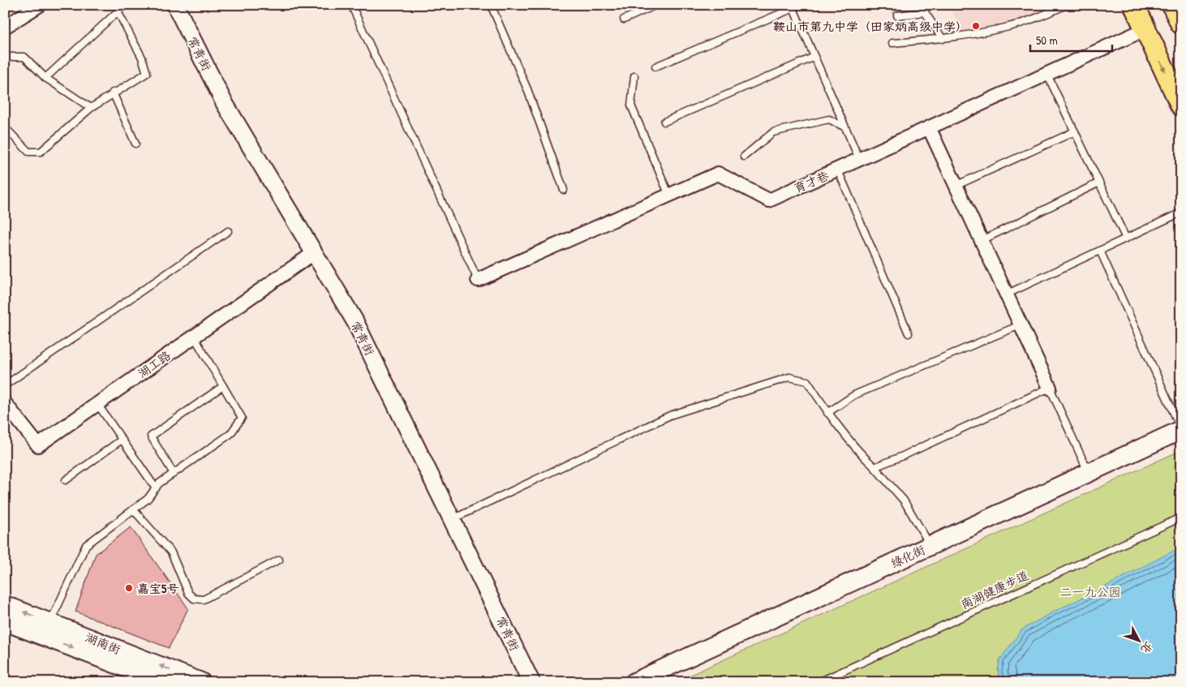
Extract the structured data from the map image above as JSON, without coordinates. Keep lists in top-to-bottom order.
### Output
{
  "streets": {
    "main road": ["绿化街", "湖南街"],
    "street": ["常青街", "育才巷", "湖工路"],
    "lane": ["南湖健康步道"]
  },
  "crossings": [
    ["常青街", "湖工路"]
  ],
  "parks": ["二一九公园"],
  "places": ["鞍山市第九中学（田家炳高级中学）", "嘉宝5号"],
  "scale_bar": "50 m",
  "north": "bottom right"
}
